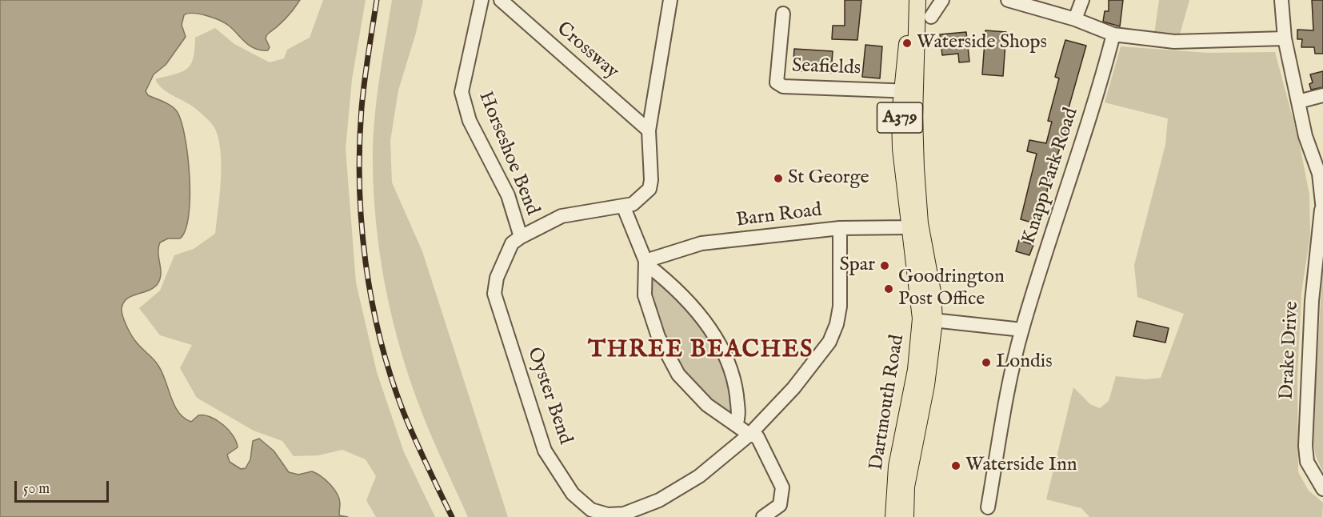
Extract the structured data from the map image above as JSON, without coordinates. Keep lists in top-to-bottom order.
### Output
{
  "streets": {
    "main road": ["A379", "Dartmouth Road"],
    "street": [
      "Crossway",
      "Seafields",
      "Horseshoe Bend",
      "Knapp Park Road",
      "Barn Road",
      "Drake Drive",
      "Oyster Bend"
    ]
  },
  "crossings": [
    ["Seafields", "Dartmouth Road"],
    ["Horseshoe Bend", "Oyster Bend"],
    ["Barn Road", "Oyster Bend"],
    ["Barn Road", "Dartmouth Road"]
  ],
  "districts": ["THREE BEACHES"],
  "places": [
    "Waterside Shops",
    "St George",
    "Spar",
    "Goodrington Post Office",
    "Londis",
    "Waterside Inn"
  ],
  "scale_bar": "50 m"
}
